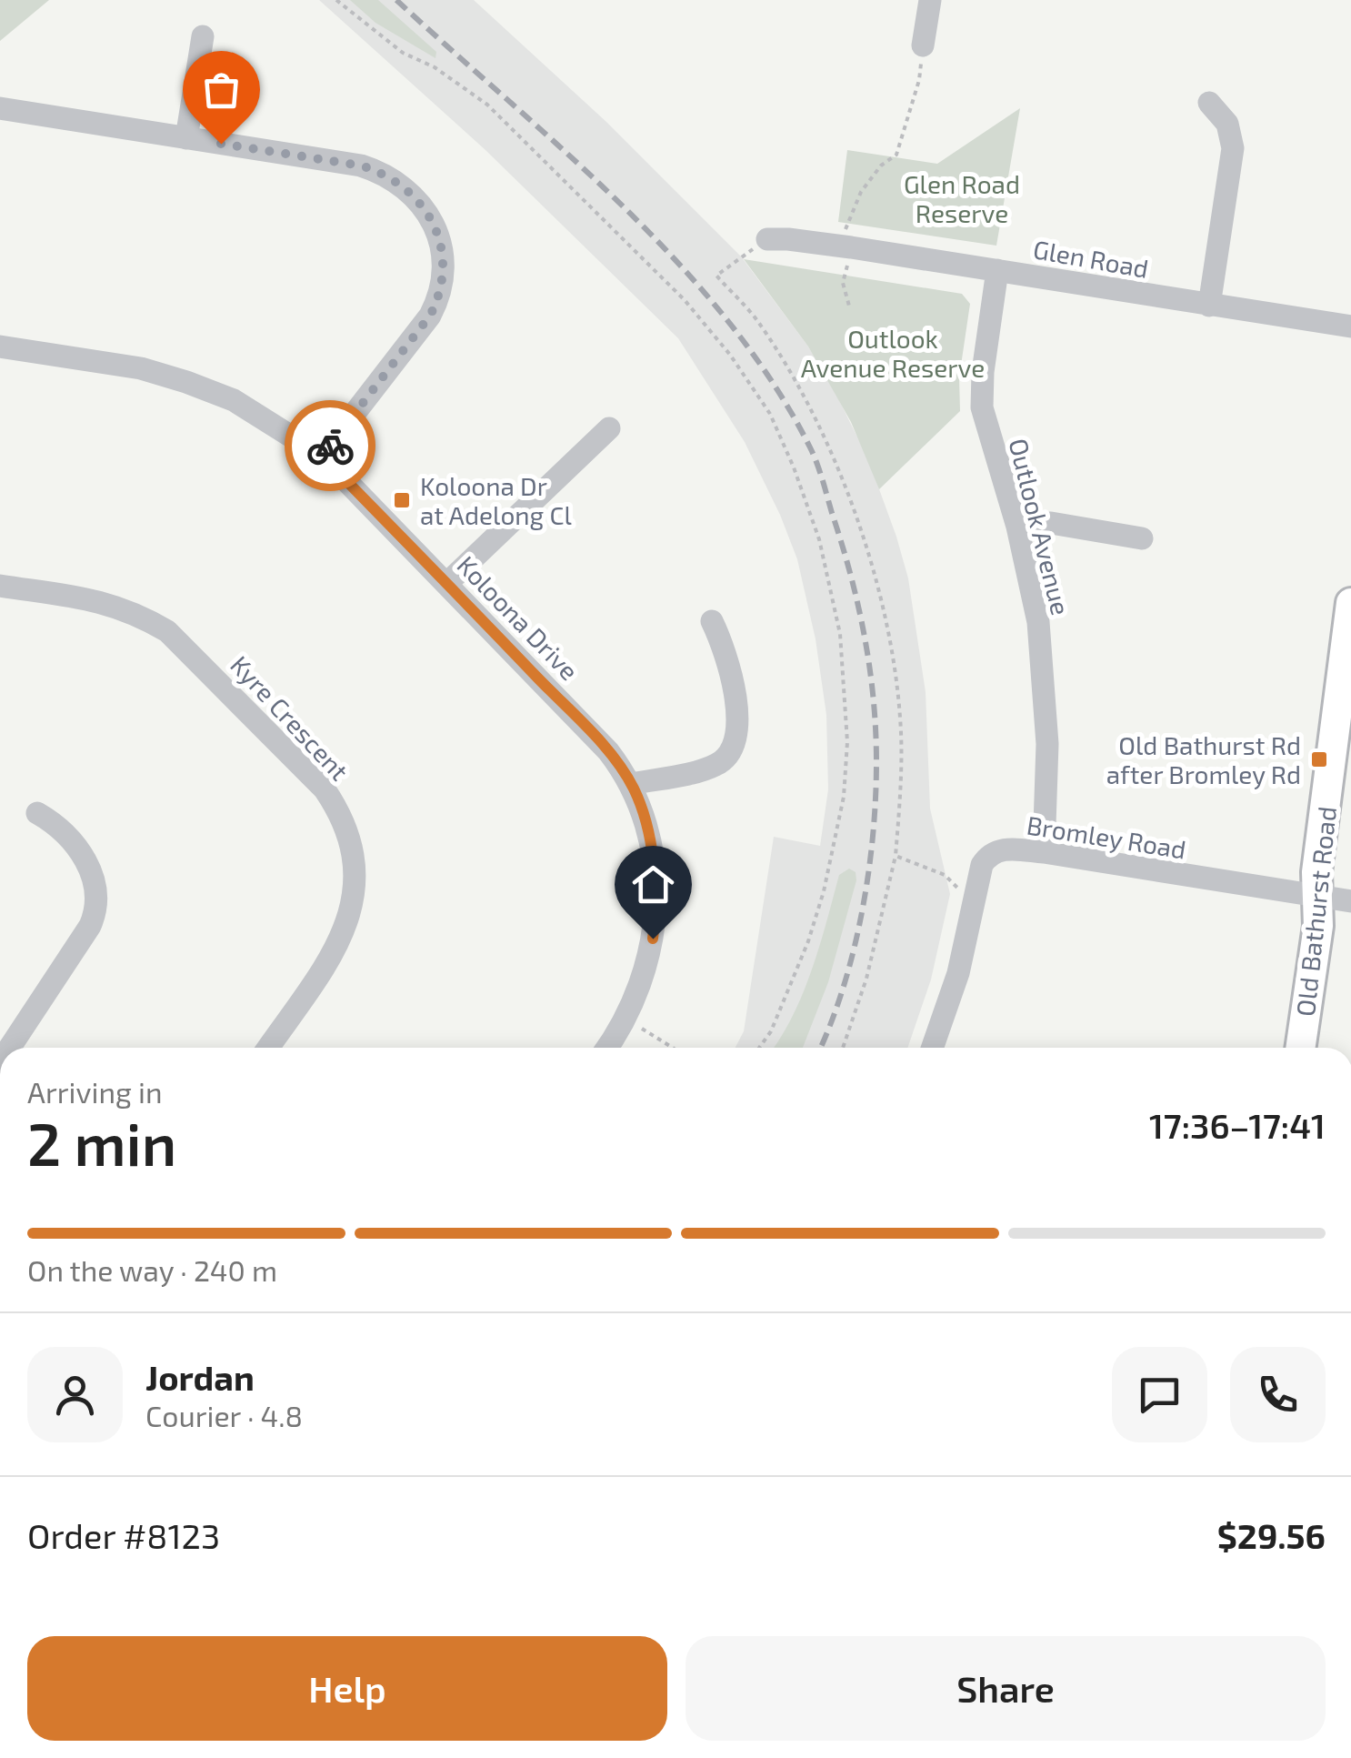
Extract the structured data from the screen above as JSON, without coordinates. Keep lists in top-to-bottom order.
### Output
{
  "streets": {
    "main road": ["Old Bathurst Road"],
    "street": [
      "Glen Road",
      "Outlook Avenue",
      "Koloona Drive",
      "Kyre Crescent",
      "Bromley Road"
    ]
  },
  "crossings": [
    ["Glen Road", "Outlook Avenue"],
    ["Outlook Avenue", "Bromley Road"],
    ["Bromley Road", "Old Bathurst Road"]
  ],
  "parks": ["Glen Road Reserve", "Outlook Avenue Reserve"],
  "places": {
    "transit": ["Koloona Dr at Adelong Cl", "Old Bathurst Rd after Bromley Rd"]
  },
  "page": {
    "heading": ["2 min", "Arriving in", "17:36–17:41"],
    "panel": [
      "Jordan",
      "Courier · 4.8",
      "Order #8123",
      "$29.56"
    ],
    "bar": "On the way · 240 m",
    "buttons": ["Help", "Share"]
  }
}
